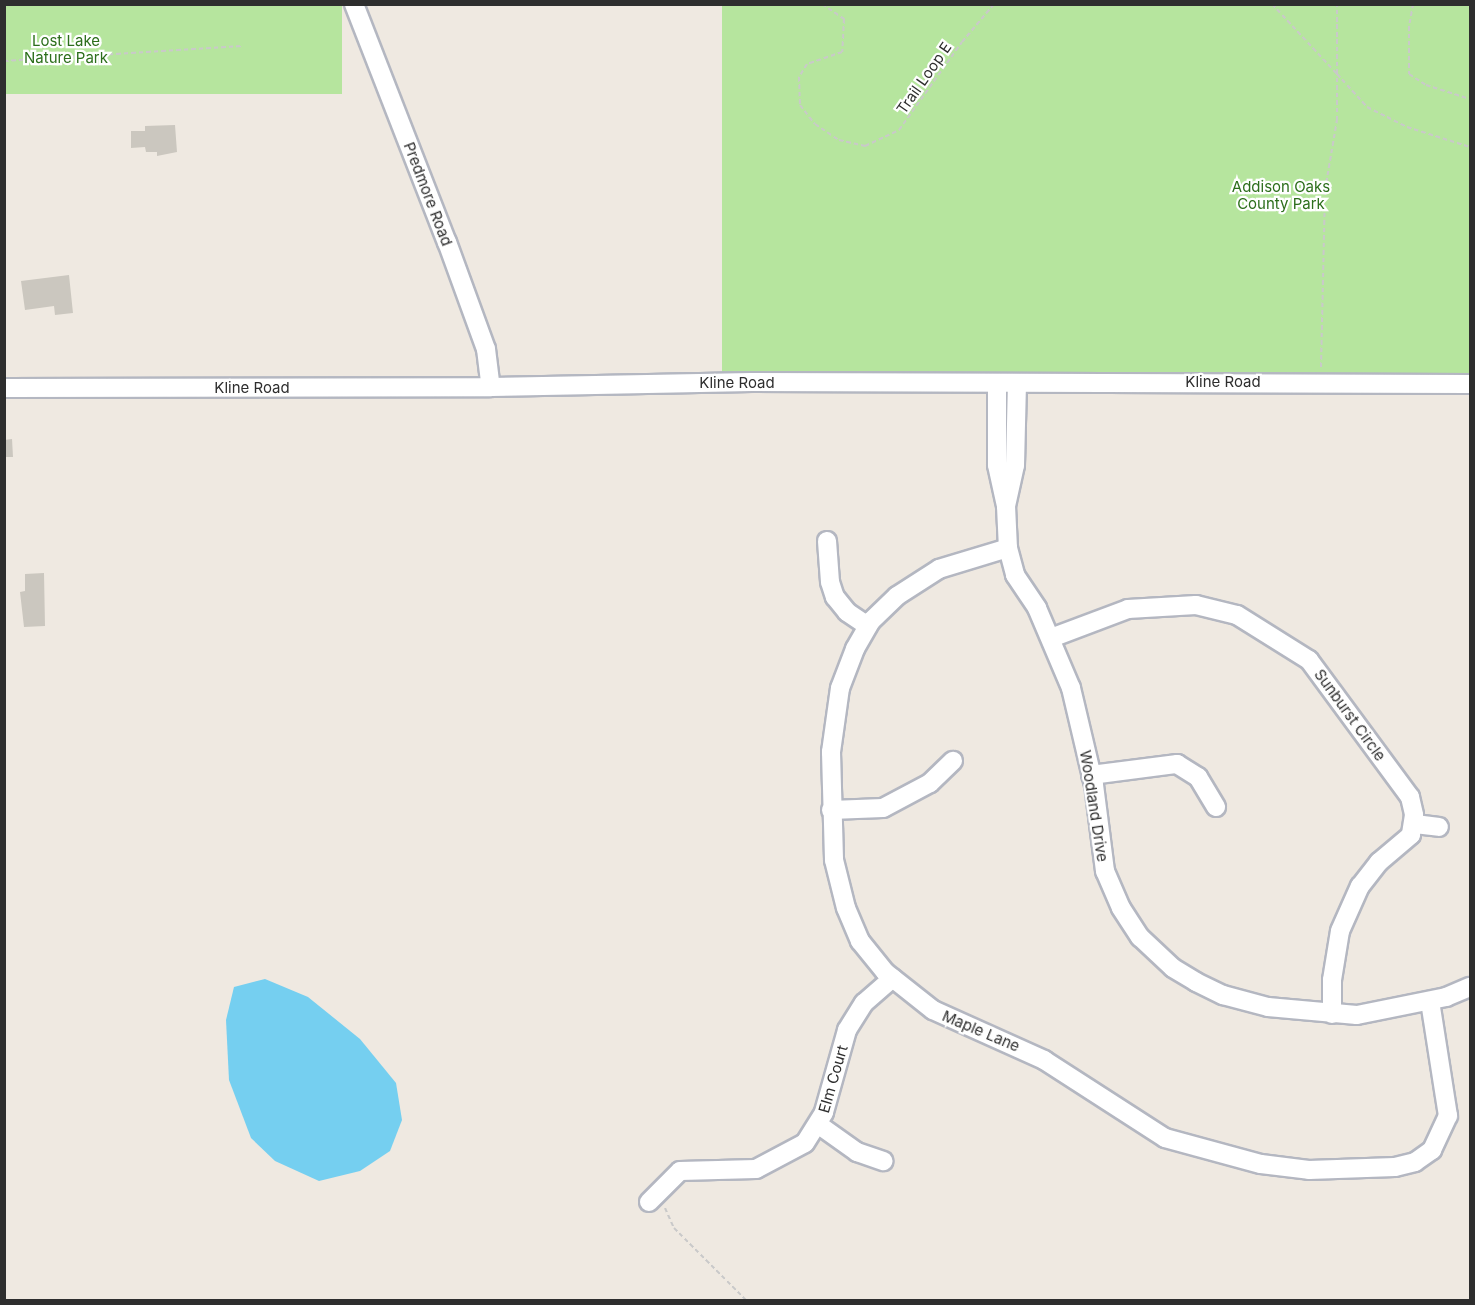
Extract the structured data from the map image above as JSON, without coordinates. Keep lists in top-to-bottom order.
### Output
{
  "streets": {
    "street": [
      "Predmore Road",
      "Kline Road",
      "Sunburst Circle",
      "Woodland Drive",
      "Maple Lane",
      "Elm Court"
    ],
    "path": ["Trail Loop E"]
  },
  "crossings": [
    ["Predmore Road", "Kline Road"],
    ["Kline Road", "Woodland Drive"],
    ["Sunburst Circle", "Woodland Drive"],
    ["Woodland Drive", "Maple Lane"],
    ["Maple Lane", "Elm Court"]
  ],
  "parks": ["Lost Lake Nature Park", "Addison Oaks County Park"]
}
